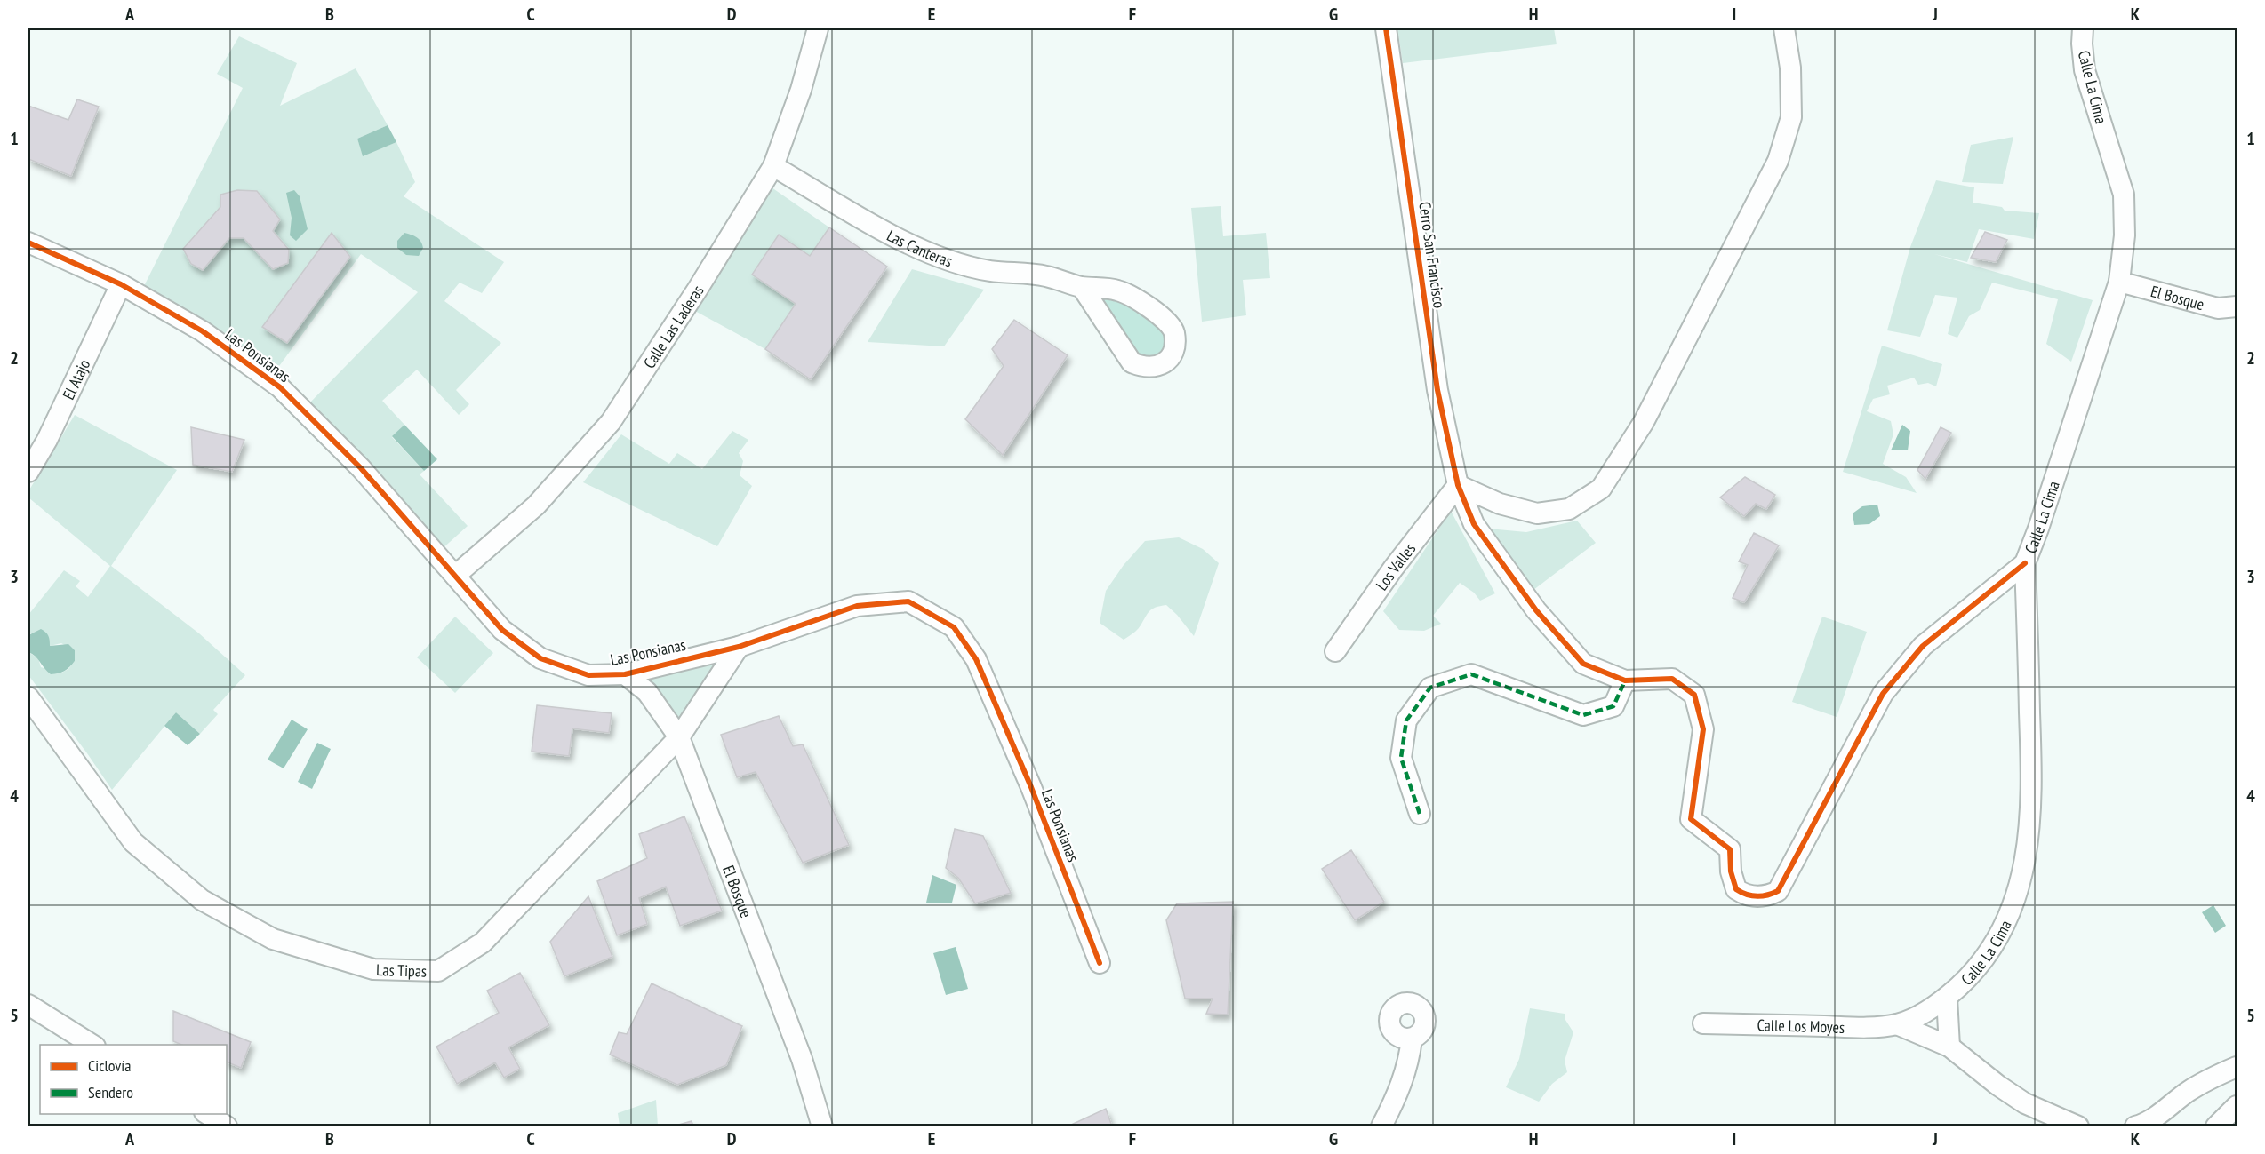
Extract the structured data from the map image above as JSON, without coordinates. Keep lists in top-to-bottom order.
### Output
{
  "streets": {
    "street": [
      "Calle La Cima",
      "Las Canteras",
      "Cerro San Francisco",
      "El Bosque",
      "Calle Las Laderas",
      "Las Ponsianas",
      "El Atajo",
      "Los Valles",
      "Las Tipas",
      "Calle Los Moyes"
    ]
  },
  "crossings": [
    ["Calle La Cima", "El Bosque"],
    ["Calle La Cima", "Calle Los Moyes"],
    ["Las Canteras", "Calle Las Laderas"],
    ["Cerro San Francisco", "Los Valles"],
    ["El Bosque", "Las Ponsianas"],
    ["El Bosque", "Las Tipas"],
    ["Calle Las Laderas", "Las Ponsianas"],
    ["Las Ponsianas", "El Atajo"],
    ["Las Ponsianas", "Las Tipas"]
  ],
  "legend": ["Ciclovía", "Sendero"],
  "grid": {
    "columns": [
      "A",
      "B",
      "C",
      "D",
      "E",
      "F",
      "G",
      "H",
      "I",
      "J",
      "K"
    ],
    "rows": [
      "1",
      "2",
      "3",
      "4",
      "5"
    ]
  }
}
